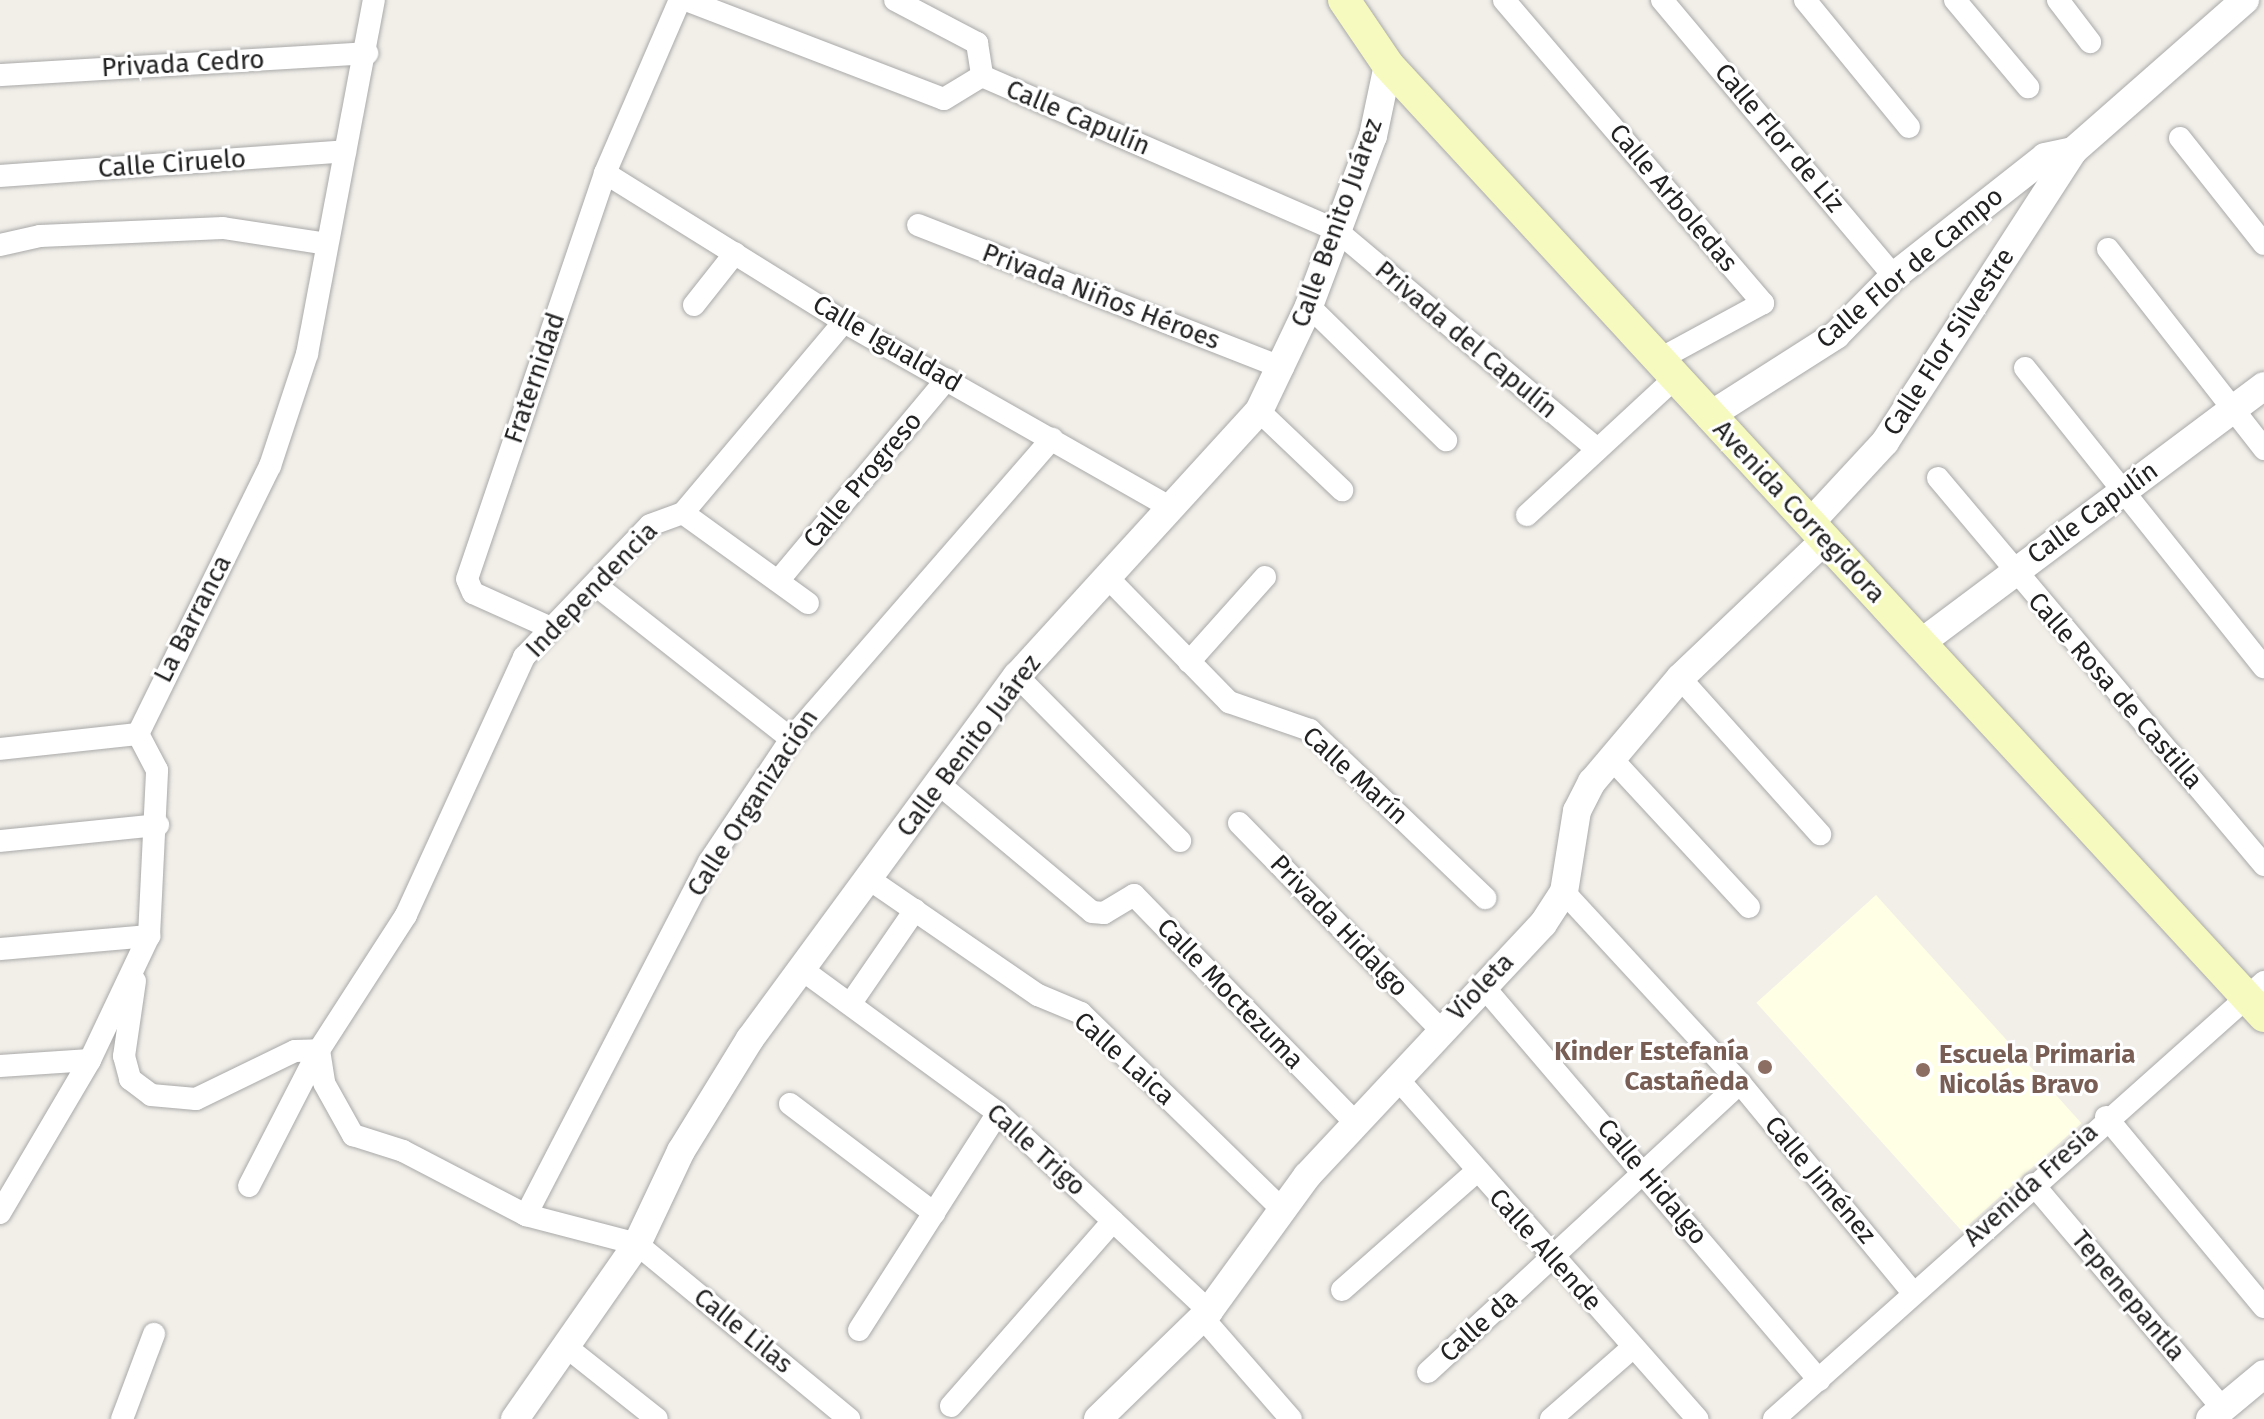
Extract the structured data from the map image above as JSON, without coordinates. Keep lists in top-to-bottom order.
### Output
{
  "streets": {
    "main road": ["Avenida Corregidora"],
    "street": [
      "Privada Cedro",
      "Calle Capulín",
      "Calle Flor de Liz",
      "Calle Ciruelo",
      "Calle Arboledas",
      "Calle Benito Juárez",
      "Calle Flor de Campo",
      "Privada Niños Héroes",
      "Privada del Capulín",
      "Calle Flor Silvestre",
      "Calle Igualdad",
      "Fraternidad",
      "Calle Progreso",
      "Independencia",
      "La Barranca",
      "Calle Rosa de Castilla",
      "Calle Marín",
      "Calle Organización",
      "Privada Hidalgo",
      "Violeta",
      "Calle Moctezuma",
      "Calle Laica",
      "Calle Trigo",
      "Calle Jiménez",
      "Calle Hidalgo",
      "Avenida Fresia",
      "Calle Allende",
      "Tepenepantla",
      "Calle da",
      "Calle Lilas"
    ]
  },
  "crossings": [
    ["Privada Cedro", "La Barranca"],
    ["Calle Capulín", "Calle Benito Juárez"],
    ["Calle Capulín", "Privada del Capulín"],
    ["Calle Capulín", "Avenida Corregidora"],
    ["Calle Capulín", "Calle Rosa de Castilla"],
    ["Calle Flor de Liz", "Calle Flor de Campo"],
    ["Calle Ciruelo", "La Barranca"],
    ["Calle Arboledas", "Avenida Corregidora"],
    ["Calle Benito Juárez", "Privada Niños Héroes"],
    ["Calle Benito Juárez", "Privada del Capulín"],
    ["Calle Benito Juárez", "Calle Igualdad"],
    ["Calle Benito Juárez", "Avenida Corregidora"],
    ["Calle Benito Juárez", "Calle Marín"],
    ["Calle Benito Juárez", "Calle Moctezuma"],
    ["Calle Benito Juárez", "Calle Laica"],
    ["Calle Benito Juárez", "Calle Trigo"],
    ["Calle Benito Juárez", "Calle Lilas"],
    ["Calle Flor de Campo", "Calle Flor Silvestre"],
    ["Calle Flor de Campo", "Avenida Corregidora"],
    ["Calle Flor Silvestre", "Avenida Corregidora"],
    ["Calle Igualdad", "Fraternidad"],
    ["Calle Igualdad", "Calle Progreso"],
    ["Calle Igualdad", "Calle Organización"],
    ["Fraternidad", "Independencia"],
    ["Avenida Corregidora", "Avenida Fresia"],
    ["Privada Hidalgo", "Violeta"],
    ["Violeta", "Calle Moctezuma"],
    ["Violeta", "Calle Laica"],
    ["Violeta", "Calle Trigo"],
    ["Violeta", "Calle Jiménez"],
    ["Violeta", "Calle Hidalgo"],
    ["Violeta", "Calle Allende"],
    ["Calle Jiménez", "Avenida Fresia"],
    ["Calle Jiménez", "Calle da"],
    ["Calle Hidalgo", "Avenida Fresia"],
    ["Calle Hidalgo", "Calle da"],
    ["Avenida Fresia", "Tepenepantla"],
    ["Calle Allende", "Calle da"]
  ],
  "places": ["Kinder Estefanía Castañeda", "Escuela Primaria Nicolás Bravo"]
}
